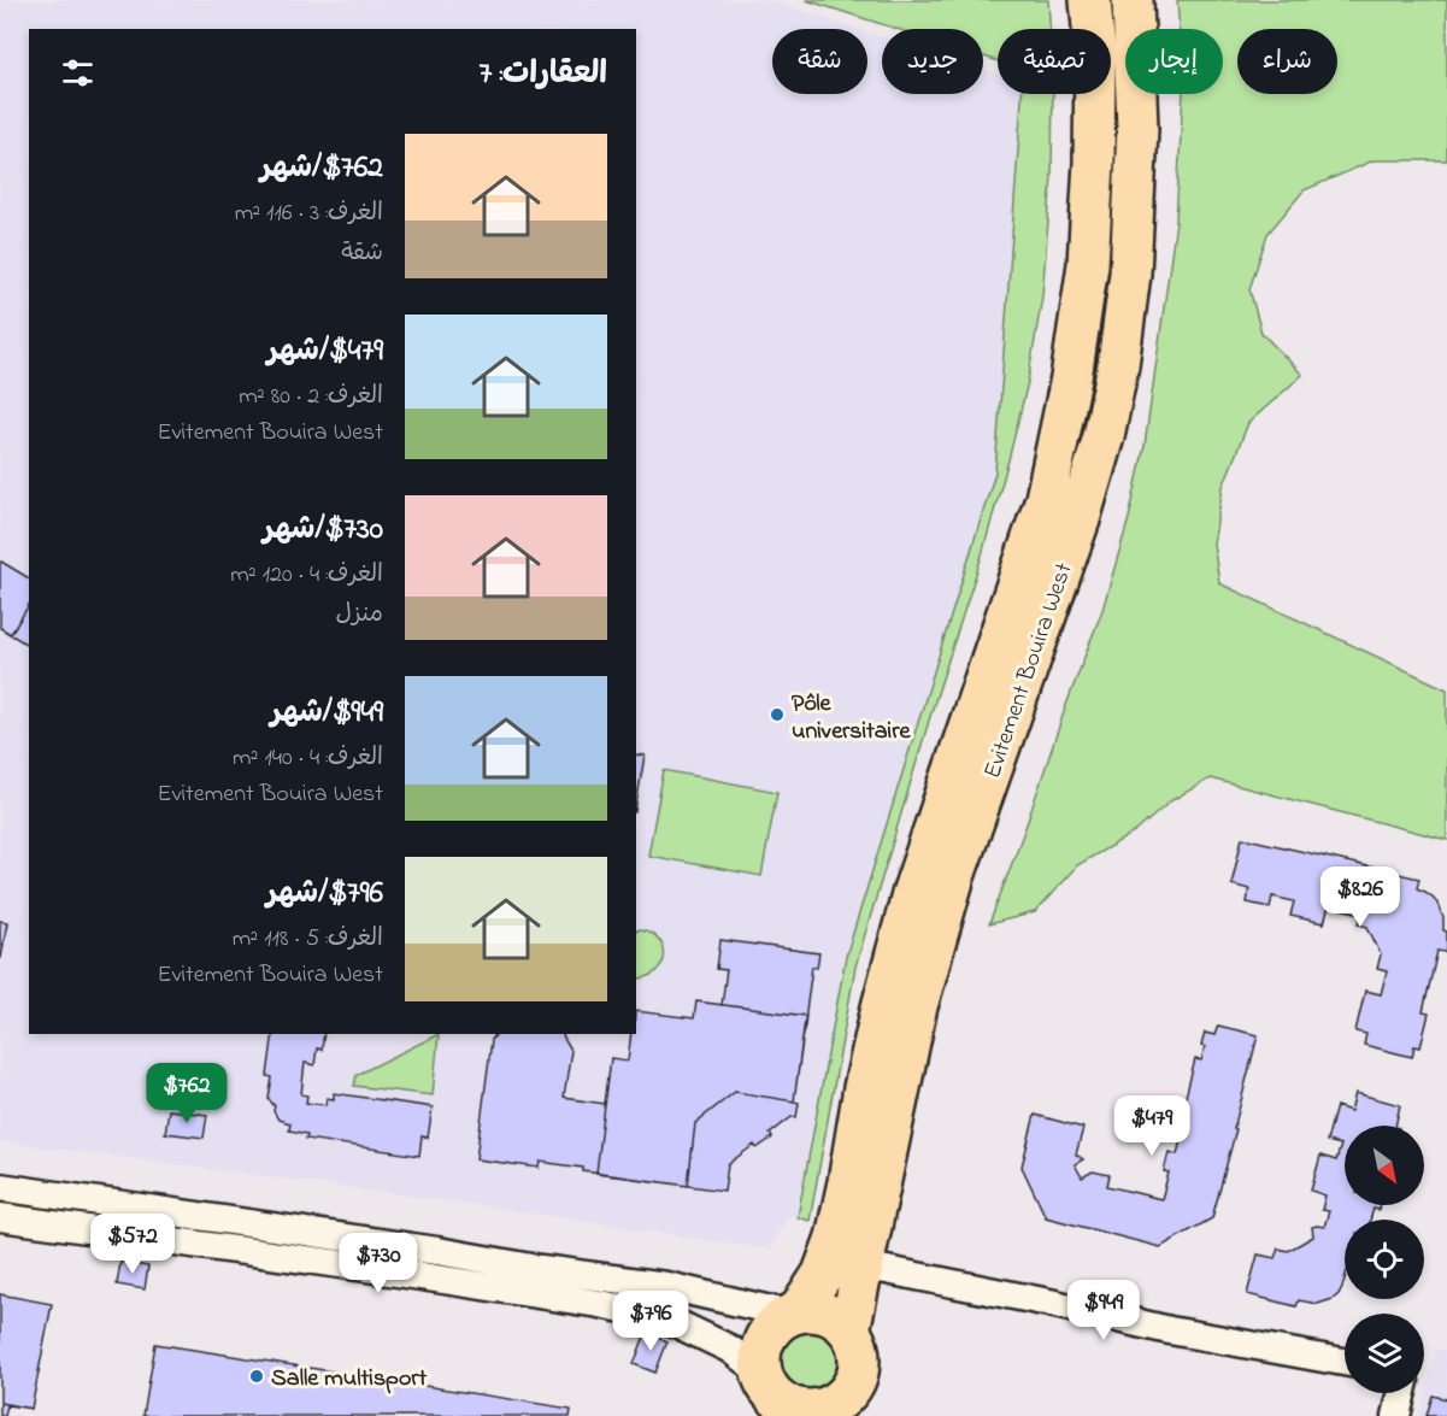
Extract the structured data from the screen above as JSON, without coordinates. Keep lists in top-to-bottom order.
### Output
{
  "streets": {
    "highway": ["Evitement Bouira West"]
  },
  "places": ["Pôle universitaire", "Salle multisport"],
  "north": "bottom right",
  "page": {
    "chip": [
      "شراء",
      "إيجار",
      "تصفية",
      "جديد",
      "شقة"
    ],
    "heading": "العقارات: 7",
    "list": [
      {
        "name": "$762/شهر",
        "note": "الغرف: 3 · 116 m² · شقة"
      },
      {
        "name": "$479/شهر",
        "note": "الغرف: 2 · 80 m² · Evitement Bouira West"
      },
      {
        "name": "$730/شهر",
        "note": "الغرف: 4 · 120 m² · منزل"
      },
      {
        "name": "$949/شهر",
        "note": "الغرف: 4 · 140 m² · Evitement Bouira West"
      },
      {
        "name": "$796/شهر",
        "note": "الغرف: 5 · 118 m² · Evitement Bouira West"
      }
    ],
    "price": [
      "$826",
      "$762",
      "$479",
      "$572",
      "$730",
      "$949",
      "$796"
    ]
  }
}
